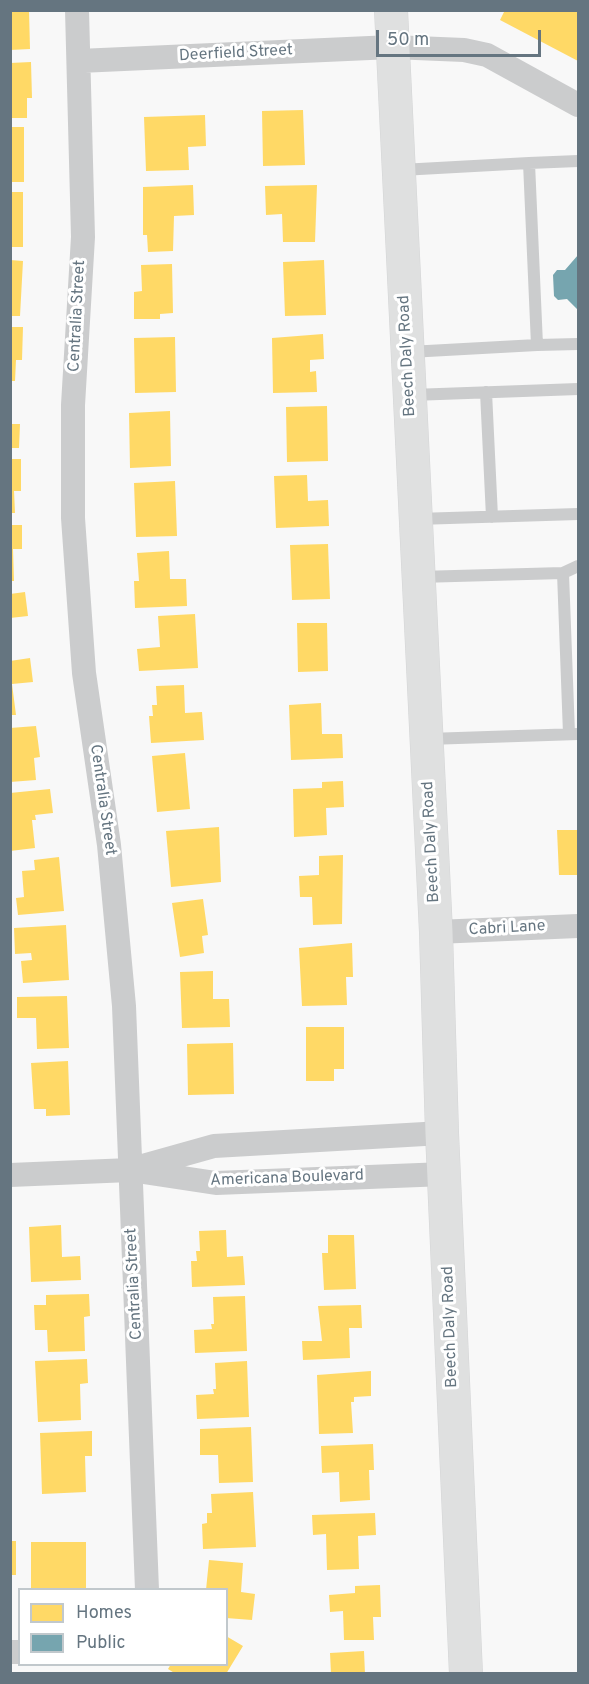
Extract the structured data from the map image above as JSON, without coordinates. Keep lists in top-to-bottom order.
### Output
{
  "streets": {
    "main road": ["Beech Daly Road"],
    "street": [
      "Deerfield Street",
      "Centralia Street",
      "Cabri Lane",
      "Americana Boulevard"
    ]
  },
  "crossings": [
    ["Deerfield Street", "Centralia Street"],
    ["Deerfield Street", "Beech Daly Road"],
    ["Centralia Street", "Americana Boulevard"],
    ["Beech Daly Road", "Cabri Lane"],
    ["Beech Daly Road", "Americana Boulevard"]
  ],
  "legend": ["Homes", "Public"],
  "scale_bar": "50 m"
}
